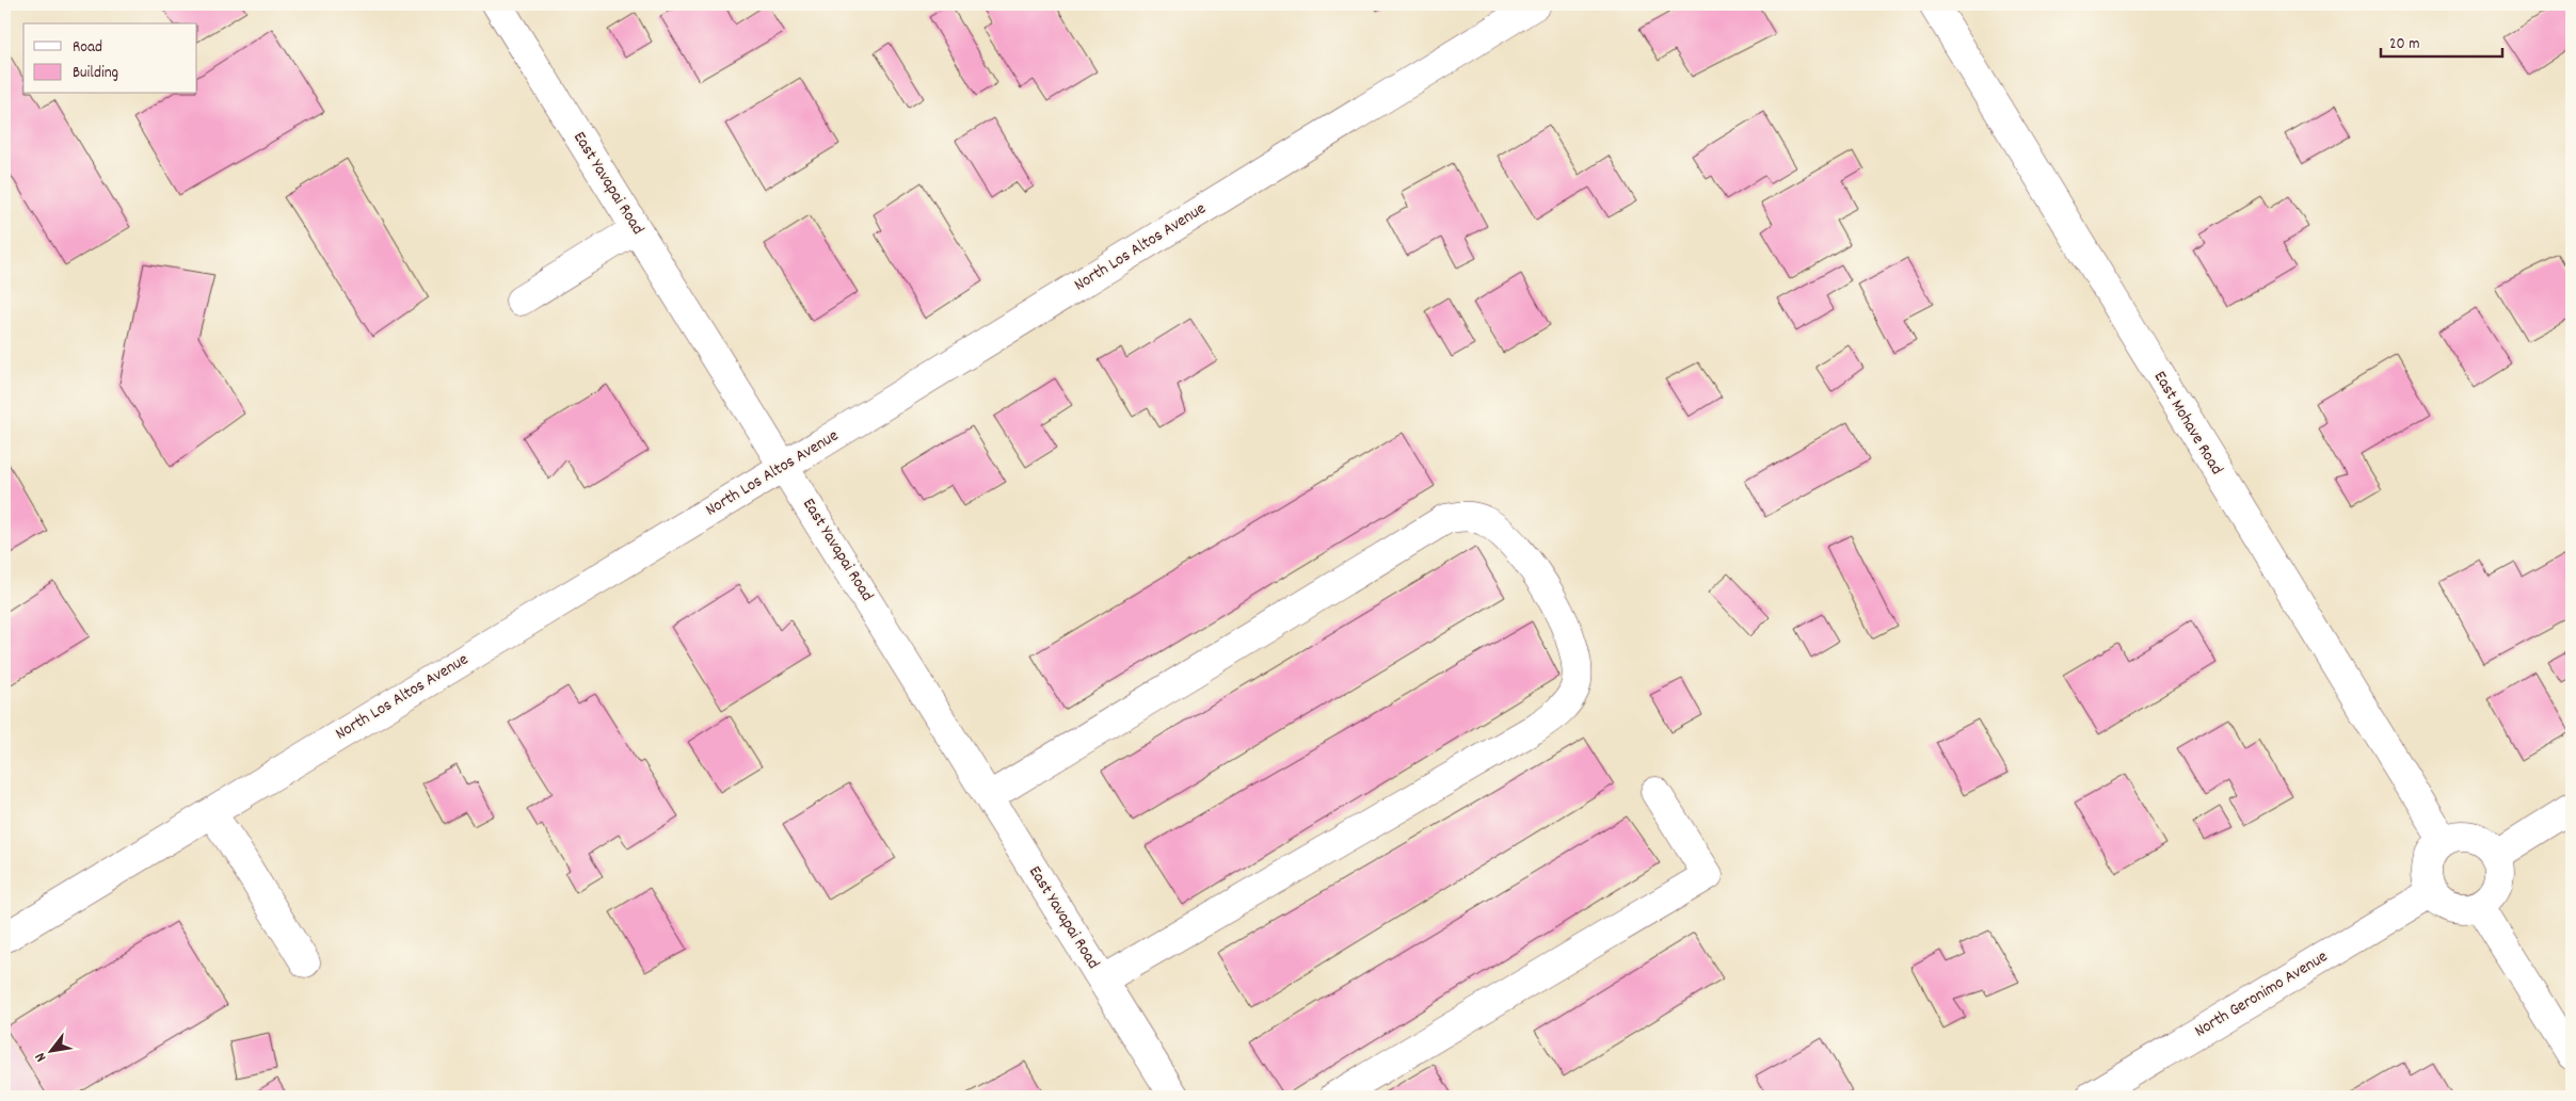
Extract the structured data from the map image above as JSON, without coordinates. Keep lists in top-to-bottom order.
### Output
{
  "streets": {
    "street": [
      "East Yavapai Road",
      "North Los Altos Avenue",
      "East Mohave Road",
      "North Geronimo Avenue"
    ]
  },
  "crossings": [
    ["East Yavapai Road", "North Los Altos Avenue"],
    ["East Mohave Road", "North Geronimo Avenue"]
  ],
  "legend": ["Road", "Building"],
  "scale_bar": "20 m",
  "north": "bottom left"
}
